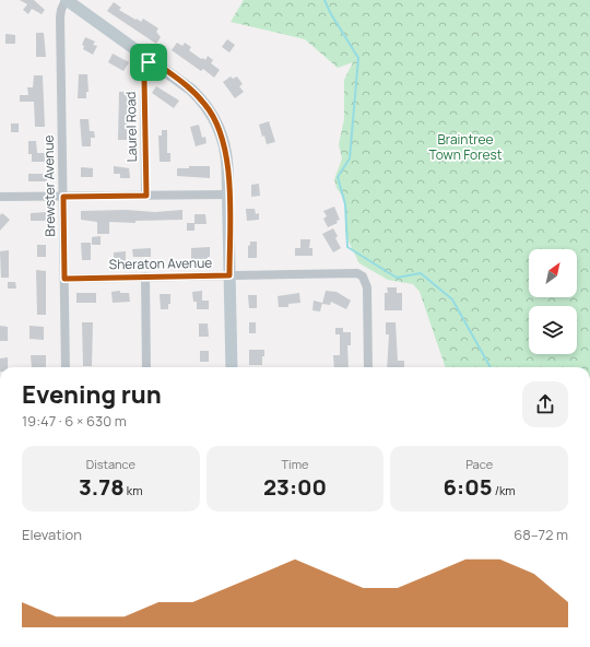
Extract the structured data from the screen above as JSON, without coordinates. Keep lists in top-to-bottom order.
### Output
{
  "streets": {
    "street": ["Laurel Road", "Brewster Avenue", "Sheraton Avenue"]
  },
  "crossings": [
    ["Brewster Avenue", "Sheraton Avenue"]
  ],
  "parks": ["Braintree Town Forest"],
  "north": "top right",
  "page": {
    "heading": ["Evening run", "19:47 · 6 × 630 m"],
    "stats": [
      ["Distance", "3.78 km"],
      ["Time", "23:00"],
      ["Pace", "6:05 /km"]
    ],
    "chart": ["Elevation", "68–72 m"]
  }
}
